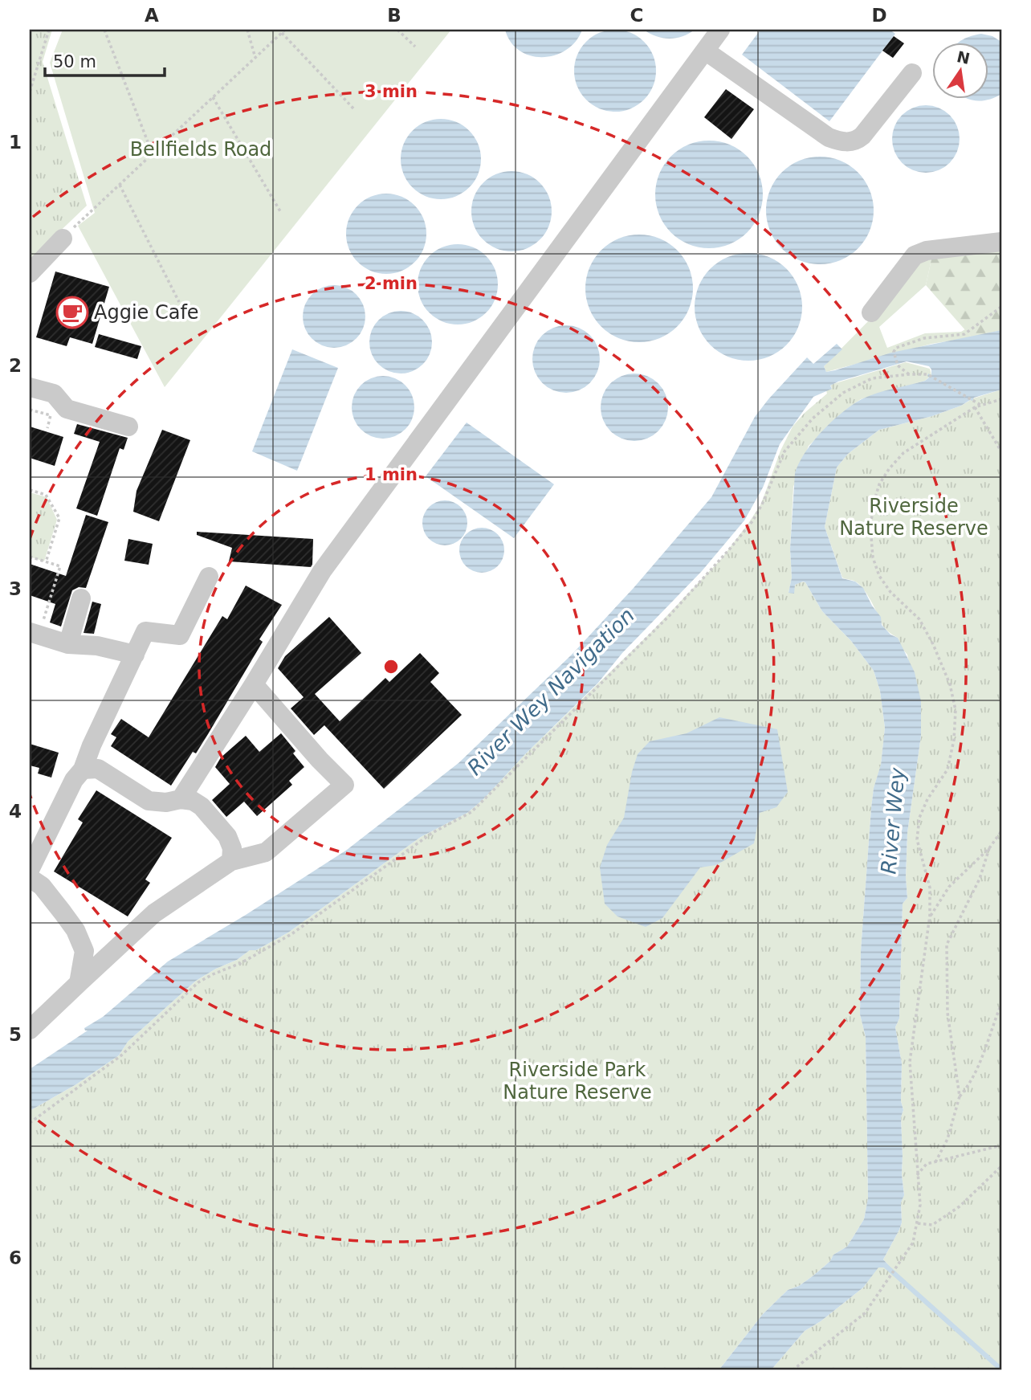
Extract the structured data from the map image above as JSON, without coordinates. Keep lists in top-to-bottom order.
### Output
{
  "water": ["River Wey Navigation", "River Wey"],
  "parks": ["Bellfields Road", "Riverside Nature Reserve", "Riverside Park Nature Reserve"],
  "places": {
    "cafe": ["Aggie Cafe"]
  },
  "scale_bar": "50 m",
  "north": "top",
  "grid": {
    "columns": [
      "A",
      "B",
      "C",
      "D"
    ],
    "rows": [
      "1",
      "2",
      "3",
      "4",
      "5",
      "6"
    ]
  },
  "rings": ["3 min", "2 min", "1 min"]
}
